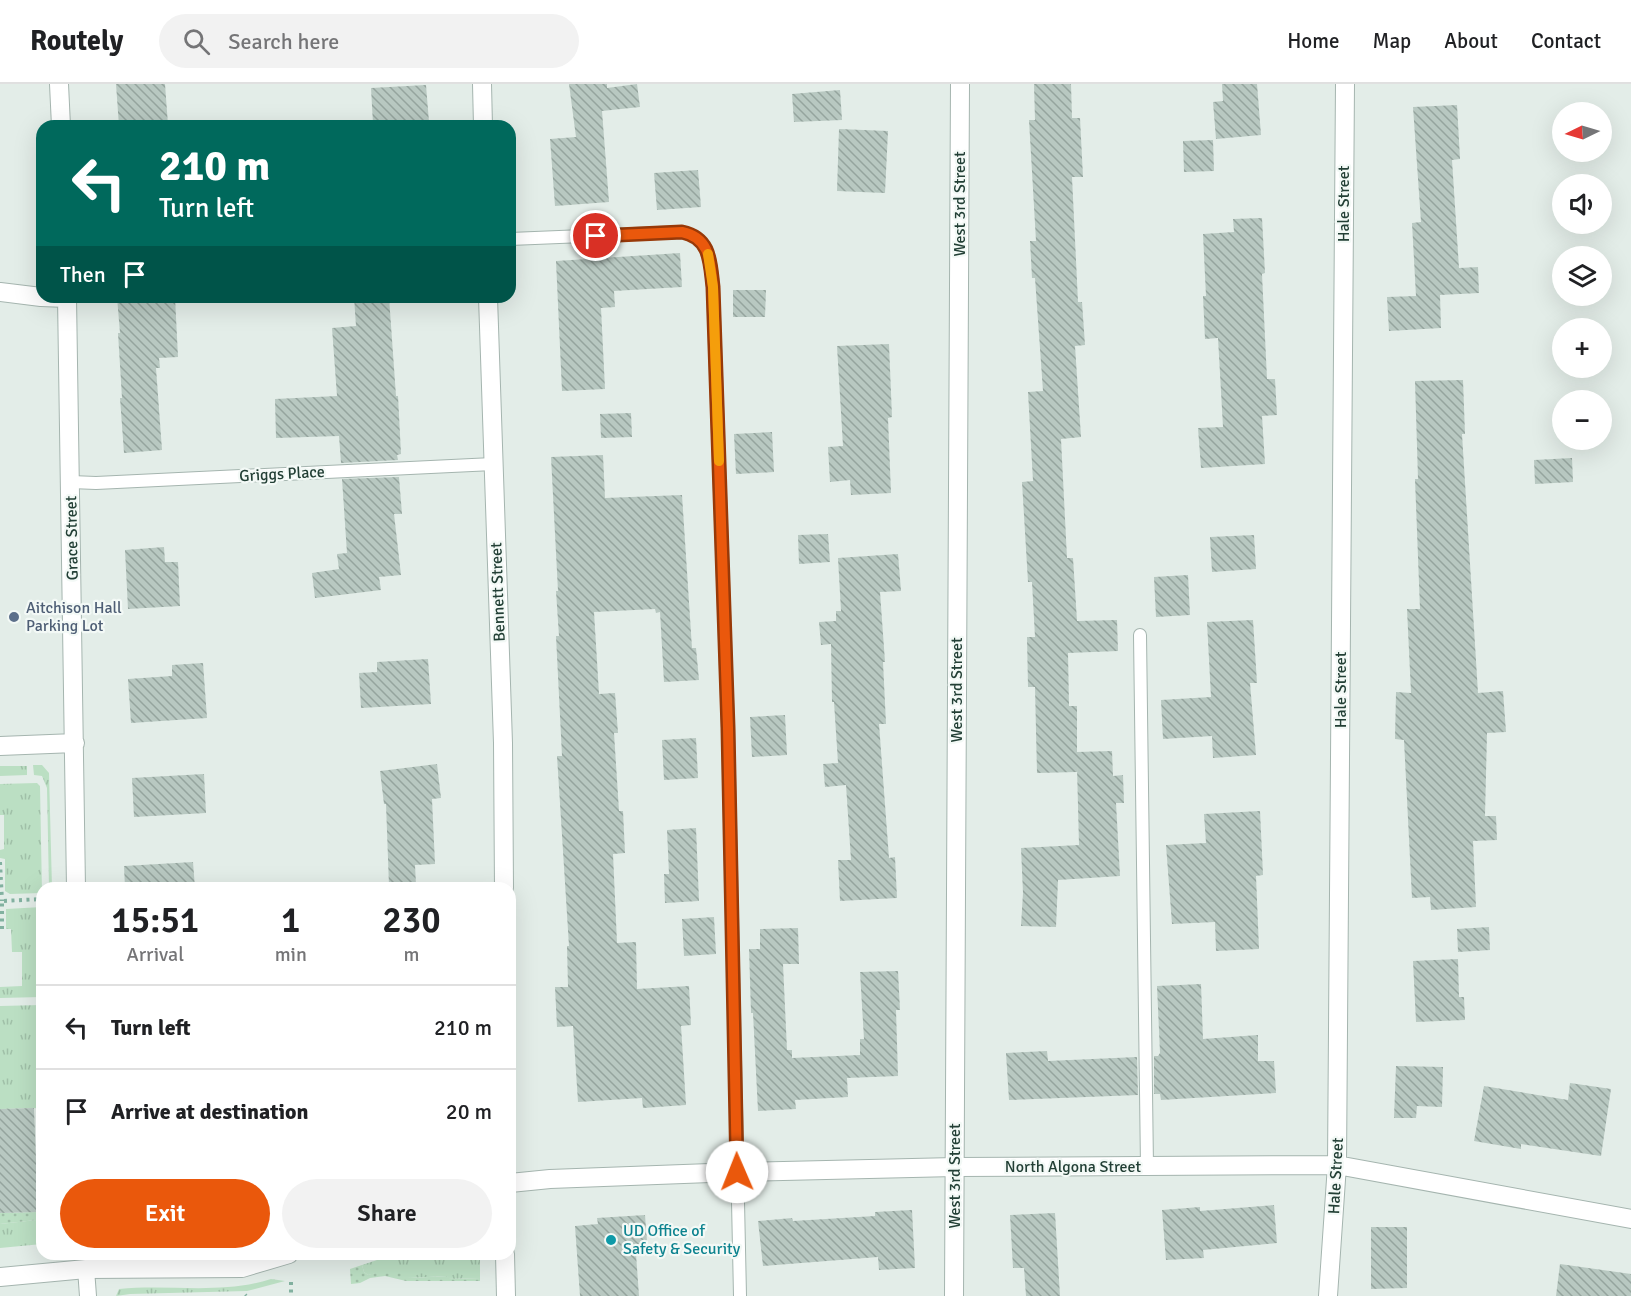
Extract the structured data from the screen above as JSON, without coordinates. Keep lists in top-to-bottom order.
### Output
{
  "streets": {
    "street": [
      "West 3rd Street",
      "Hale Street",
      "Grace Street",
      "Bennett Street",
      "North Algona Street"
    ],
    "lane": ["Griggs Place"]
  },
  "crossings": [
    ["West 3rd Street", "North Algona Street"],
    ["Hale Street", "North Algona Street"],
    ["Griggs Place", "Grace Street"],
    ["Griggs Place", "Bennett Street"]
  ],
  "places": ["Aitchison Hall Parking Lot", "UD Office of Safety & Security"],
  "north": "left",
  "page": {
    "header": "Routely",
    "search": "Search here",
    "nav": [
      "Home",
      "Map",
      "About",
      "Contact"
    ],
    "map_buttons": ["+", "−"],
    "turn": ["210 m", "Turn left"],
    "then": "Then",
    "eta": [
      "15:51",
      "Arrival",
      "1",
      "min",
      "230",
      "m"
    ],
    "list": [
      {
        "name": "Turn left",
        "value": "210 m"
      },
      {
        "name": "Arrive at destination",
        "value": "20 m"
      }
    ],
    "buttons": ["Exit", "Share"]
  }
}
